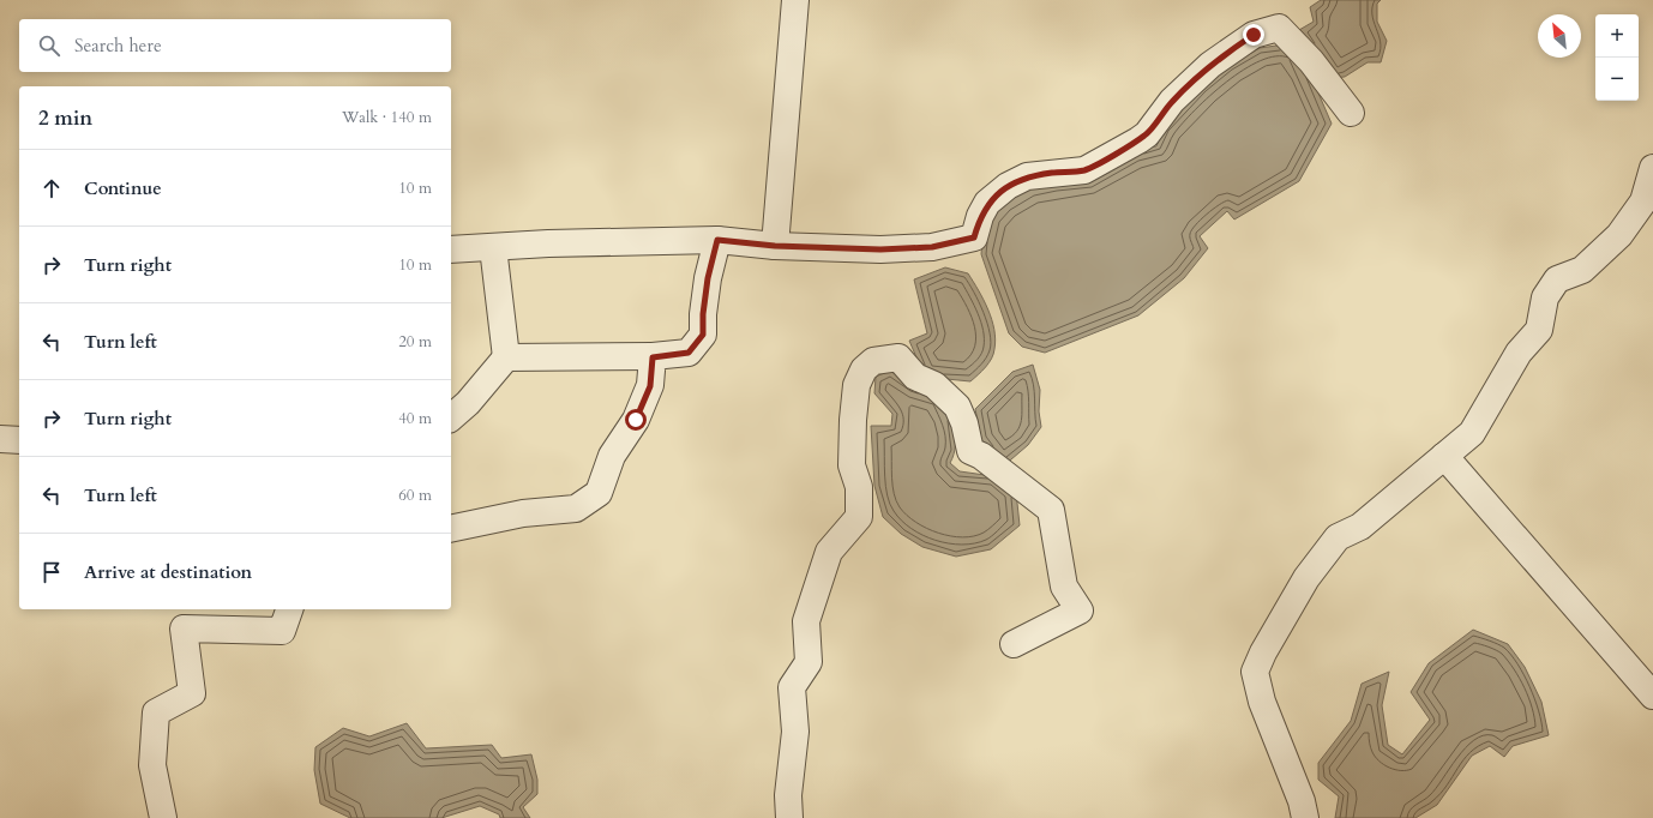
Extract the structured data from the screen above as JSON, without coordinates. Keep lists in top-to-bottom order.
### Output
{
  "north": "top left",
  "page": {
    "map_buttons": ["+", "−"],
    "search": "Search here",
    "heading": ["2 min", "Walk · 140 m"],
    "list": [
      ["Continue", "10 m"],
      ["Turn right", "10 m"],
      ["Turn left", "20 m"],
      ["Turn right", "40 m"],
      ["Turn left", "60 m"],
      "Arrive at destination"
    ]
  }
}
